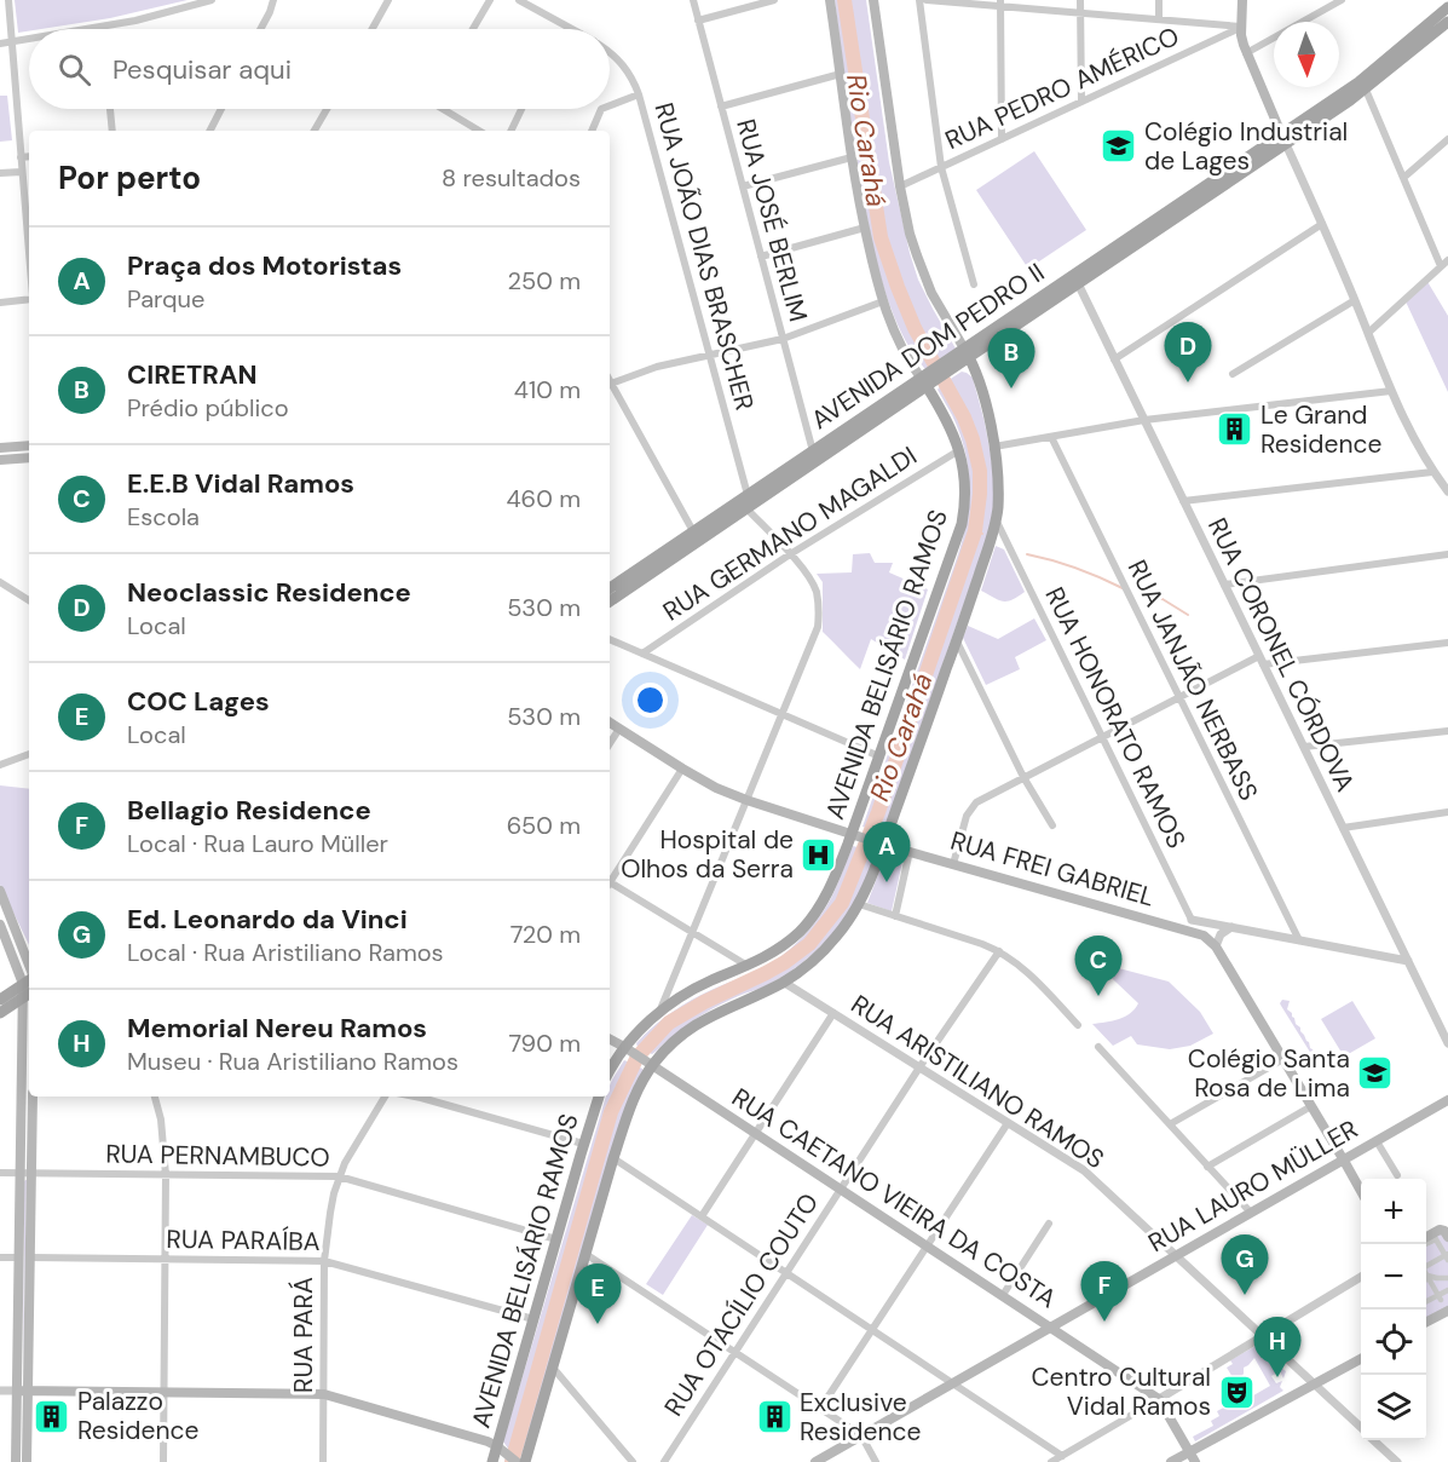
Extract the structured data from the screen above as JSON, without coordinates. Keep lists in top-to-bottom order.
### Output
{
  "streets": {
    "main road": [
      "AVENIDA DOM PEDRO II",
      "AVENIDA BELISÁRIO RAMOS",
      "RUA FREI GABRIEL",
      "RUA LAURO MÜLLER",
      "RUA CAETANO VIEIRA DA COSTA"
    ],
    "street": [
      "RUA PEDRO AMÉRICO",
      "RUA JOSÉ BERLIM",
      "RUA JOÃO DIAS BRASCHER",
      "RUA GERMANO MAGALDI",
      "RUA CORONEL CÓRDOVA",
      "RUA JANJÃO NERBASS",
      "RUA HONORATO RAMOS",
      "RUA ARISTILIANO RAMOS",
      "RUA PERNAMBUCO",
      "RUA PARAÍBA",
      "RUA OTACÍLIO COUTO",
      "RUA PARÁ"
    ]
  },
  "crossings": [
    ["RUA PEDRO AMÉRICO", "AVENIDA BELISÁRIO RAMOS"],
    ["RUA JOSÉ BERLIM", "AVENIDA DOM PEDRO II"],
    ["RUA JOÃO DIAS BRASCHER", "AVENIDA DOM PEDRO II"],
    ["AVENIDA DOM PEDRO II", "RUA CORONEL CÓRDOVA"],
    ["AVENIDA DOM PEDRO II", "AVENIDA BELISÁRIO RAMOS"],
    ["RUA GERMANO MAGALDI", "AVENIDA BELISÁRIO RAMOS"],
    ["AVENIDA BELISÁRIO RAMOS", "RUA HONORATO RAMOS"],
    ["AVENIDA BELISÁRIO RAMOS", "RUA FREI GABRIEL"],
    ["AVENIDA BELISÁRIO RAMOS", "RUA ARISTILIANO RAMOS"],
    ["AVENIDA BELISÁRIO RAMOS", "RUA PERNAMBUCO"],
    ["AVENIDA BELISÁRIO RAMOS", "RUA CAETANO VIEIRA DA COSTA"],
    ["AVENIDA BELISÁRIO RAMOS", "RUA PARAÍBA"],
    ["RUA HONORATO RAMOS", "RUA FREI GABRIEL"],
    ["RUA FREI GABRIEL", "RUA LAURO MÜLLER"],
    ["RUA ARISTILIANO RAMOS", "RUA LAURO MÜLLER"],
    ["RUA ARISTILIANO RAMOS", "RUA OTACÍLIO COUTO"],
    ["RUA PERNAMBUCO", "RUA PARÁ"],
    ["RUA LAURO MÜLLER", "RUA CAETANO VIEIRA DA COSTA"],
    ["RUA CAETANO VIEIRA DA COSTA", "RUA OTACÍLIO COUTO"],
    ["RUA PARAÍBA", "RUA PARÁ"]
  ],
  "water": ["Rio Carahá"],
  "places": {
    "school or university": ["Colégio Industrial de Lages", "Colégio Santa Rosa de Lima"],
    "building": ["Le Grand Residence", "Palazzo Residence", "Exclusive Residence"],
    "hospital": ["Hospital de Olhos da Serra"],
    "theatre": ["Centro Cultural Vidal Ramos"]
  },
  "north": "bottom",
  "page": {
    "search": "Pesquisar aqui",
    "heading": ["Por perto", "8 resultados"],
    "list": [
      {
        "mark": "A",
        "name": "Praça dos Motoristas",
        "note": "Parque",
        "value": "250 m"
      },
      {
        "mark": "B",
        "name": "CIRETRAN",
        "note": "Prédio público",
        "value": "410 m"
      },
      {
        "mark": "C",
        "name": "E.E.B Vidal Ramos",
        "note": "Escola",
        "value": "460 m"
      },
      {
        "mark": "D",
        "name": "Neoclassic Residence",
        "note": "Local",
        "value": "530 m"
      },
      {
        "mark": "E",
        "name": "COC Lages",
        "note": "Local",
        "value": "530 m"
      },
      {
        "mark": "F",
        "name": "Bellagio Residence",
        "note": "Local · Rua Lauro Müller",
        "value": "650 m"
      },
      {
        "mark": "G",
        "name": "Ed. Leonardo da Vinci",
        "note": "Local · Rua Aristiliano Ramos",
        "value": "720 m"
      },
      {
        "mark": "H",
        "name": "Memorial Nereu Ramos",
        "note": "Museu · Rua Aristiliano Ramos",
        "value": "790 m"
      }
    ],
    "pins": [
      "D",
      "B",
      "A",
      "C",
      "G",
      "F",
      "E",
      "H"
    ],
    "map_buttons": ["+", "−"]
  }
}
